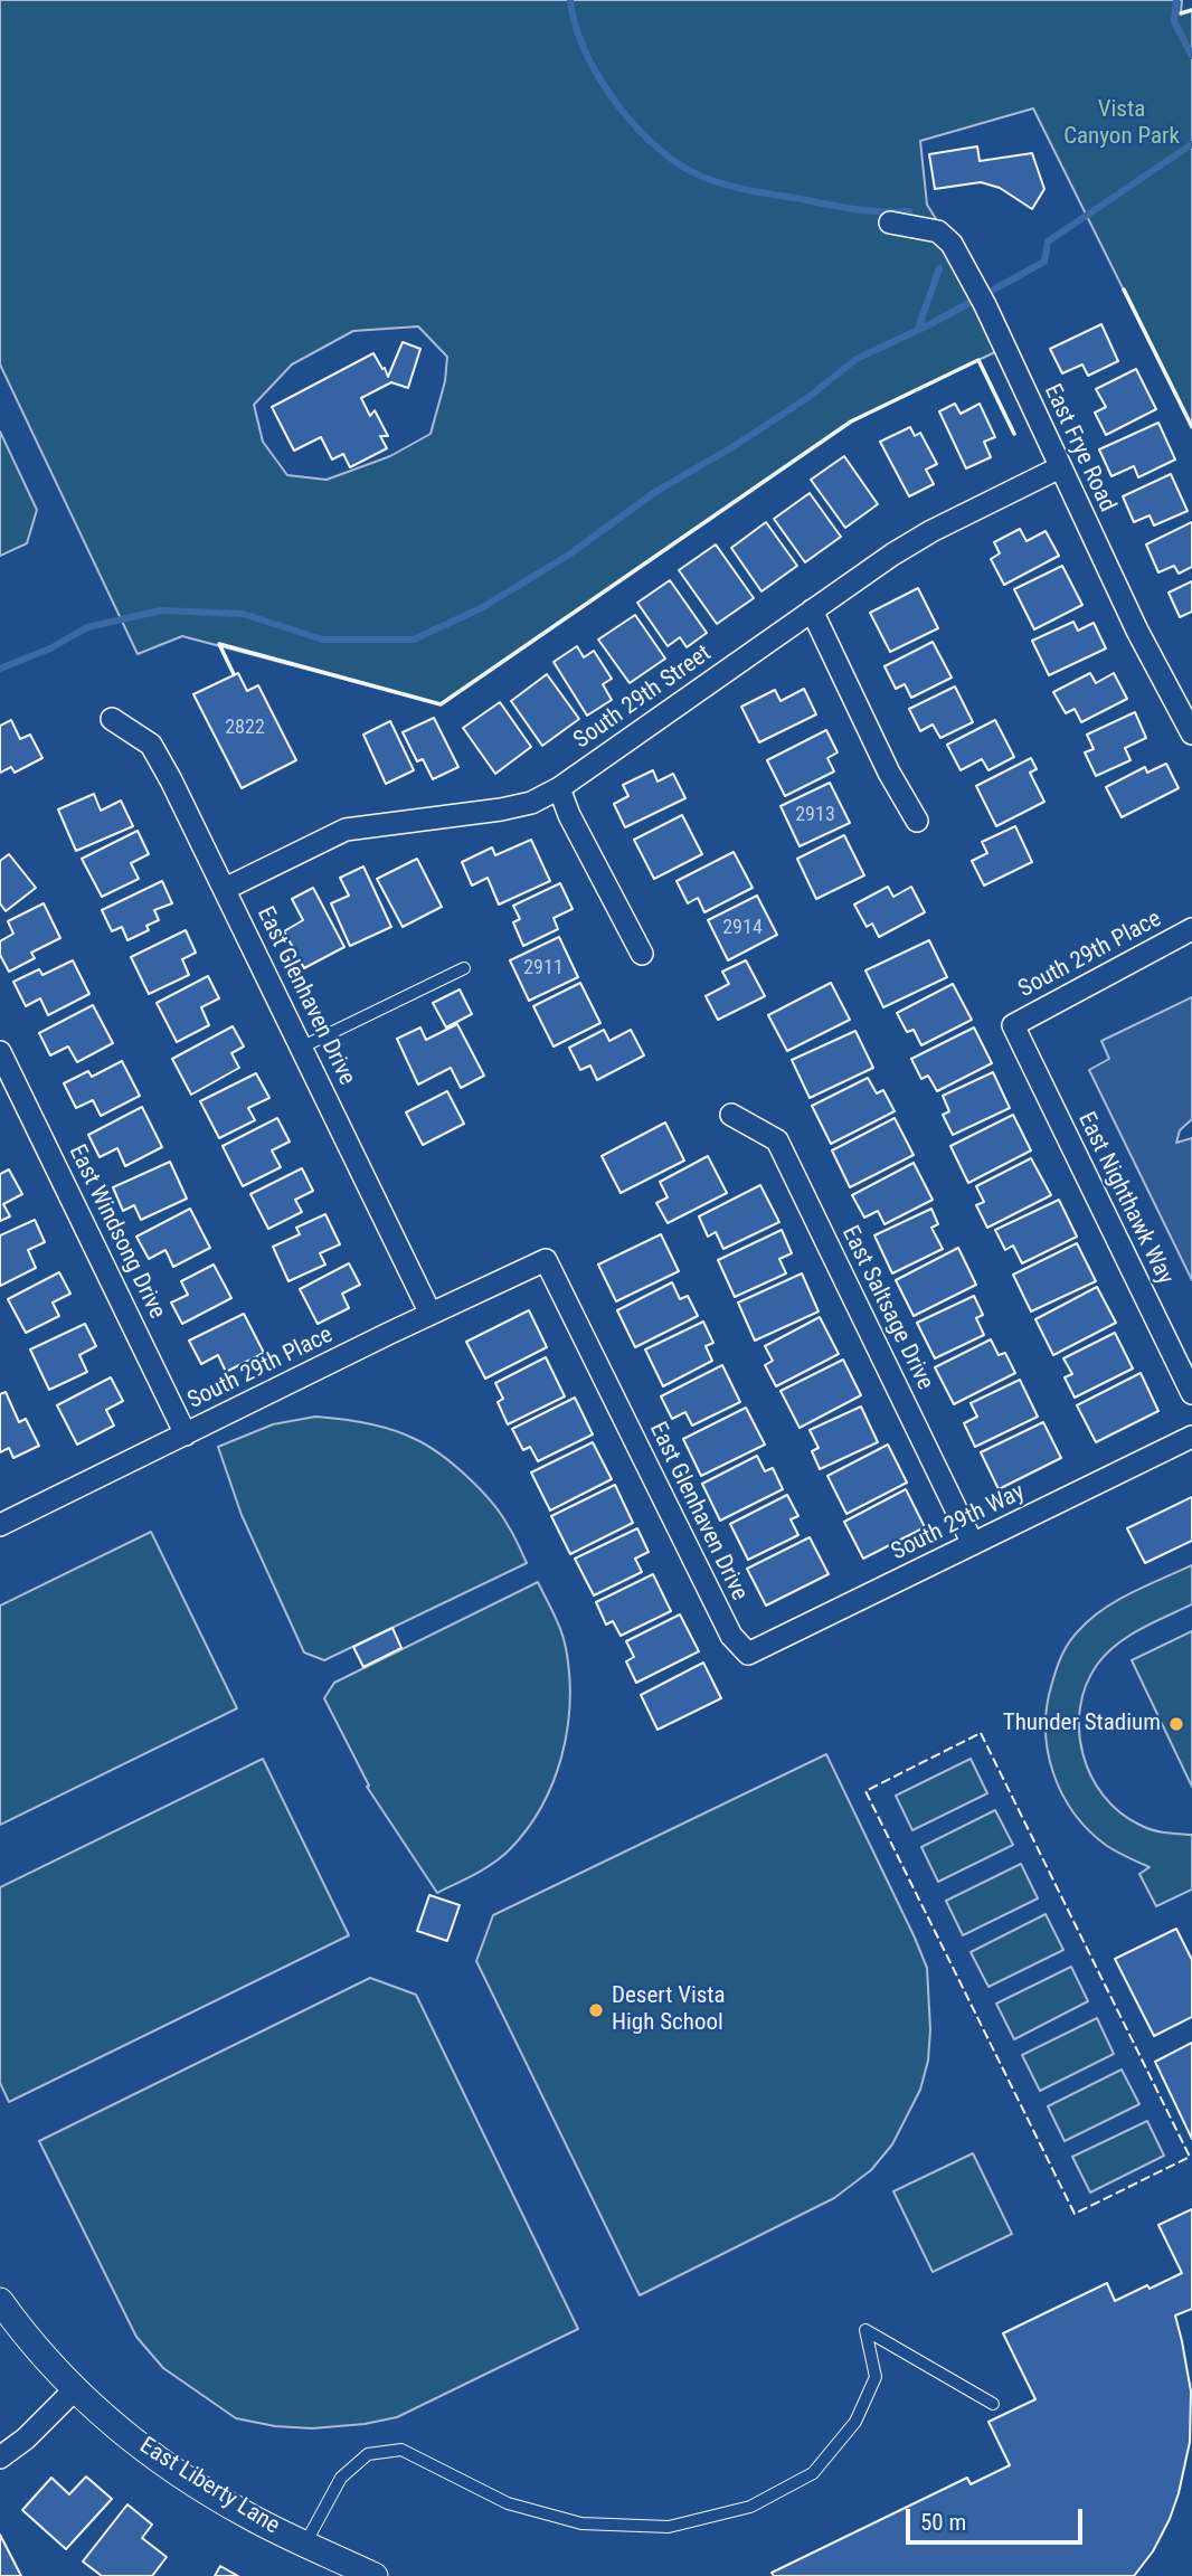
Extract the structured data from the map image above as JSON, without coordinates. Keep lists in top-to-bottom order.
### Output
{
  "streets": {
    "street": [
      "East Frye Road",
      "South 29th Street",
      "South 29th Place",
      "East Glenhaven Drive",
      "East Nighthawk Way",
      "East Windsong Drive",
      "East Saltsage Drive",
      "South 29th Way",
      "East Liberty Lane"
    ]
  },
  "crossings": [
    ["East Frye Road", "South 29th Street"],
    ["South 29th Street", "East Glenhaven Drive"],
    ["South 29th Place", "East Glenhaven Drive"],
    ["South 29th Place", "East Nighthawk Way"],
    ["South 29th Place", "East Windsong Drive"],
    ["East Glenhaven Drive", "South 29th Way"],
    ["East Saltsage Drive", "South 29th Way"]
  ],
  "parks": ["Vista Canyon Park"],
  "places": ["Thunder Stadium", "Desert Vista High School"],
  "house_numbers": [
    "2822",
    "2913",
    "2914",
    "2911"
  ],
  "scale_bar": "50 m"
}
